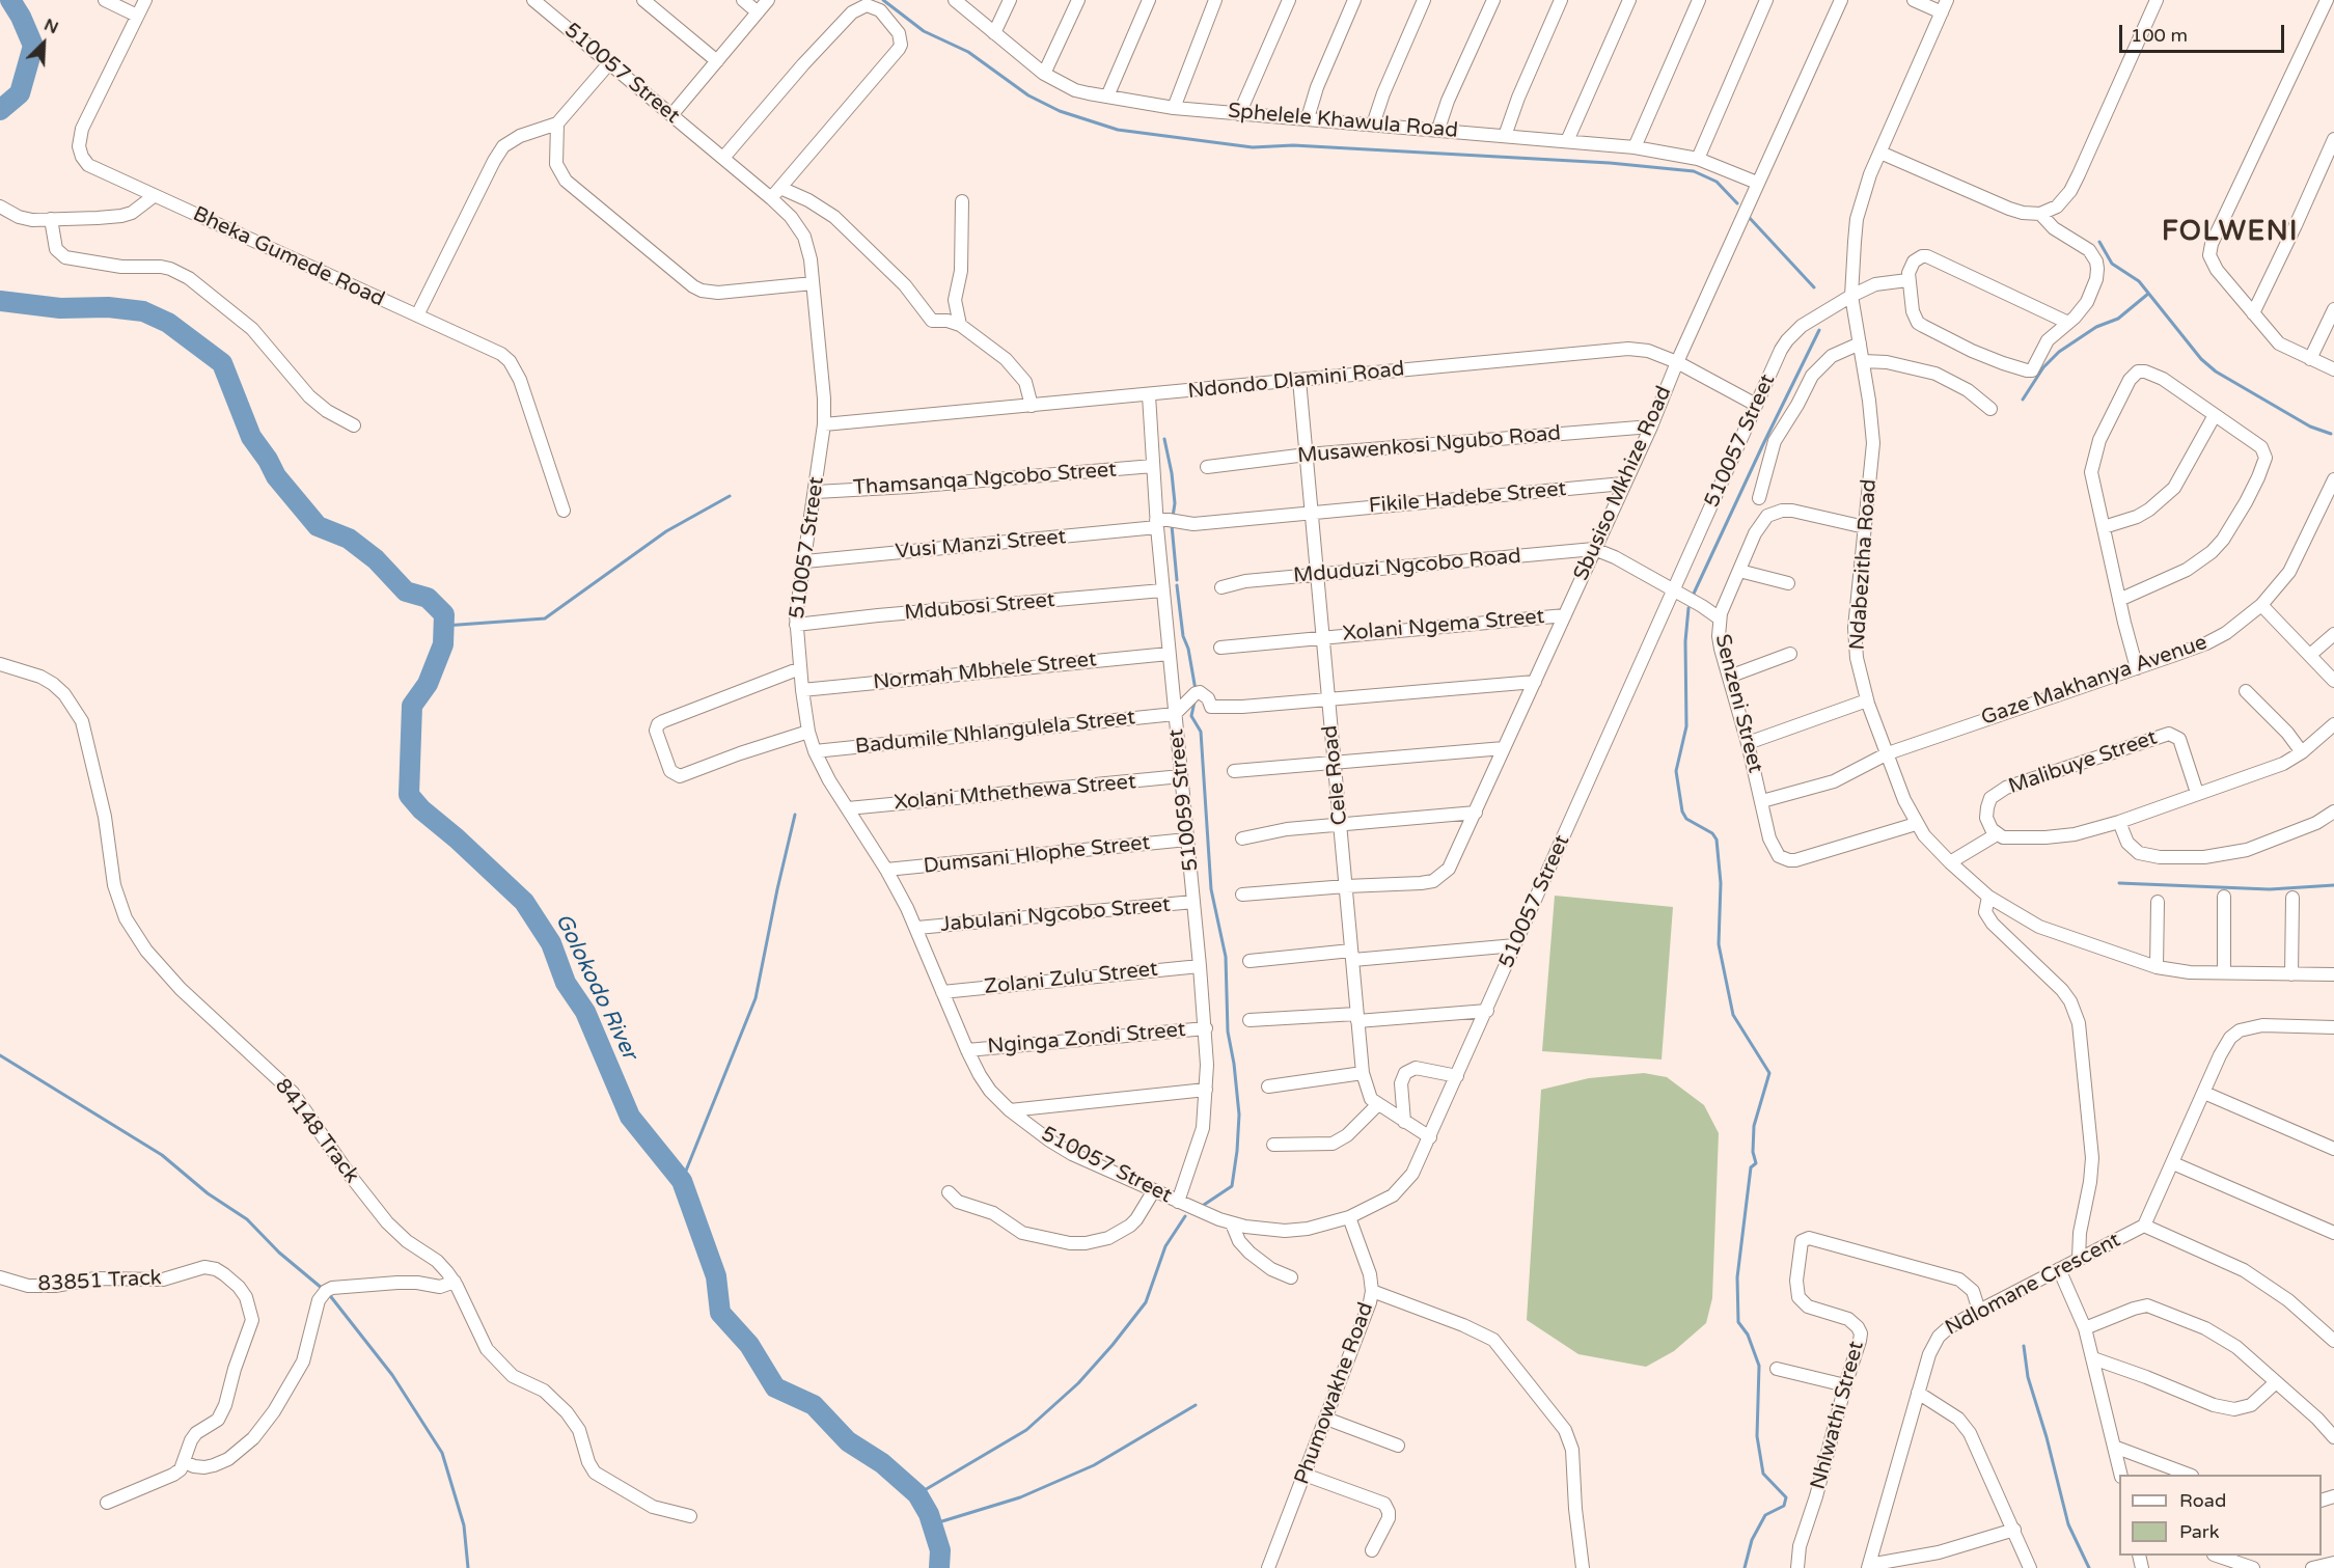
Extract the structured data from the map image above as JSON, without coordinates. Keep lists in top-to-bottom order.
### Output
{
  "streets": {
    "street": [
      "510057 Street",
      "Sphelele Khawula Road",
      "Bheka Gumede Road",
      "Ndondo Dlamini Road",
      "Musawenkosi Ngubo Road",
      "Thamsanqa Ngcobo Street",
      "Sbusiso Mkhize Road",
      "Fikile Hadebe Street",
      "Vusi Manzi Street",
      "Ndabezitha Road",
      "Mduduzi Ngcobo Road",
      "Mdubosi Street",
      "Xolani Ngema Street",
      "Normah Mbhele Street",
      "Gaze Makhanya Avenue",
      "Senzeni Street",
      "Badumile Nhlangulela Street",
      "Malibuye Street",
      "Cele Road",
      "Xolani Mthethewa Street",
      "510059 Street",
      "Dumsani Hlophe Street",
      "Jabulani Ngcobo Street",
      "Zolani Zulu Street",
      "Nginga Zondi Street",
      "84148 Track",
      "83851 Track",
      "Ndlomane Crescent",
      "Phumowakhe Road",
      "Nhlwathi Street"
    ]
  },
  "crossings": [
    ["510057 Street", "Ndondo Dlamini Road"],
    ["510057 Street", "Thamsanqa Ngcobo Street"],
    ["510057 Street", "Vusi Manzi Street"],
    ["510057 Street", "Ndabezitha Road"],
    ["510057 Street", "Mdubosi Street"],
    ["510057 Street", "Normah Mbhele Street"],
    ["510057 Street", "Badumile Nhlangulela Street"],
    ["510057 Street", "Xolani Mthethewa Street"],
    ["510057 Street", "510059 Street"],
    ["510057 Street", "Dumsani Hlophe Street"],
    ["510057 Street", "Jabulani Ngcobo Street"],
    ["510057 Street", "Zolani Zulu Street"],
    ["510057 Street", "Nginga Zondi Street"],
    ["510057 Street", "Phumowakhe Road"],
    ["Sphelele Khawula Road", "Sbusiso Mkhize Road"],
    ["Ndondo Dlamini Road", "Sbusiso Mkhize Road"],
    ["Ndondo Dlamini Road", "Cele Road"],
    ["Ndondo Dlamini Road", "510059 Street"],
    ["Musawenkosi Ngubo Road", "Sbusiso Mkhize Road"],
    ["Musawenkosi Ngubo Road", "Cele Road"],
    ["Thamsanqa Ngcobo Street", "510059 Street"],
    ["Sbusiso Mkhize Road", "Fikile Hadebe Street"],
    ["Sbusiso Mkhize Road", "Mduduzi Ngcobo Road"],
    ["Sbusiso Mkhize Road", "Xolani Ngema Street"],
    ["Sbusiso Mkhize Road", "Cele Road"],
    ["Fikile Hadebe Street", "Cele Road"],
    ["Vusi Manzi Street", "510059 Street"],
    ["Ndabezitha Road", "Gaze Makhanya Avenue"],
    ["Ndabezitha Road", "Senzeni Street"],
    ["Mduduzi Ngcobo Road", "Cele Road"],
    ["Mdubosi Street", "510059 Street"],
    ["Xolani Ngema Street", "Cele Road"],
    ["Normah Mbhele Street", "510059 Street"],
    ["Gaze Makhanya Avenue", "Senzeni Street"],
    ["Badumile Nhlangulela Street", "510059 Street"],
    ["Xolani Mthethewa Street", "510059 Street"],
    ["510059 Street", "Dumsani Hlophe Street"],
    ["510059 Street", "Jabulani Ngcobo Street"],
    ["510059 Street", "Zolani Zulu Street"],
    ["510059 Street", "Nginga Zondi Street"],
    ["Ndlomane Crescent", "Nhlwathi Street"]
  ],
  "districts": ["FOLWENI"],
  "water": ["Golokodo River"],
  "legend": ["Road", "Park"],
  "scale_bar": "100 m",
  "north": "top right"
}
